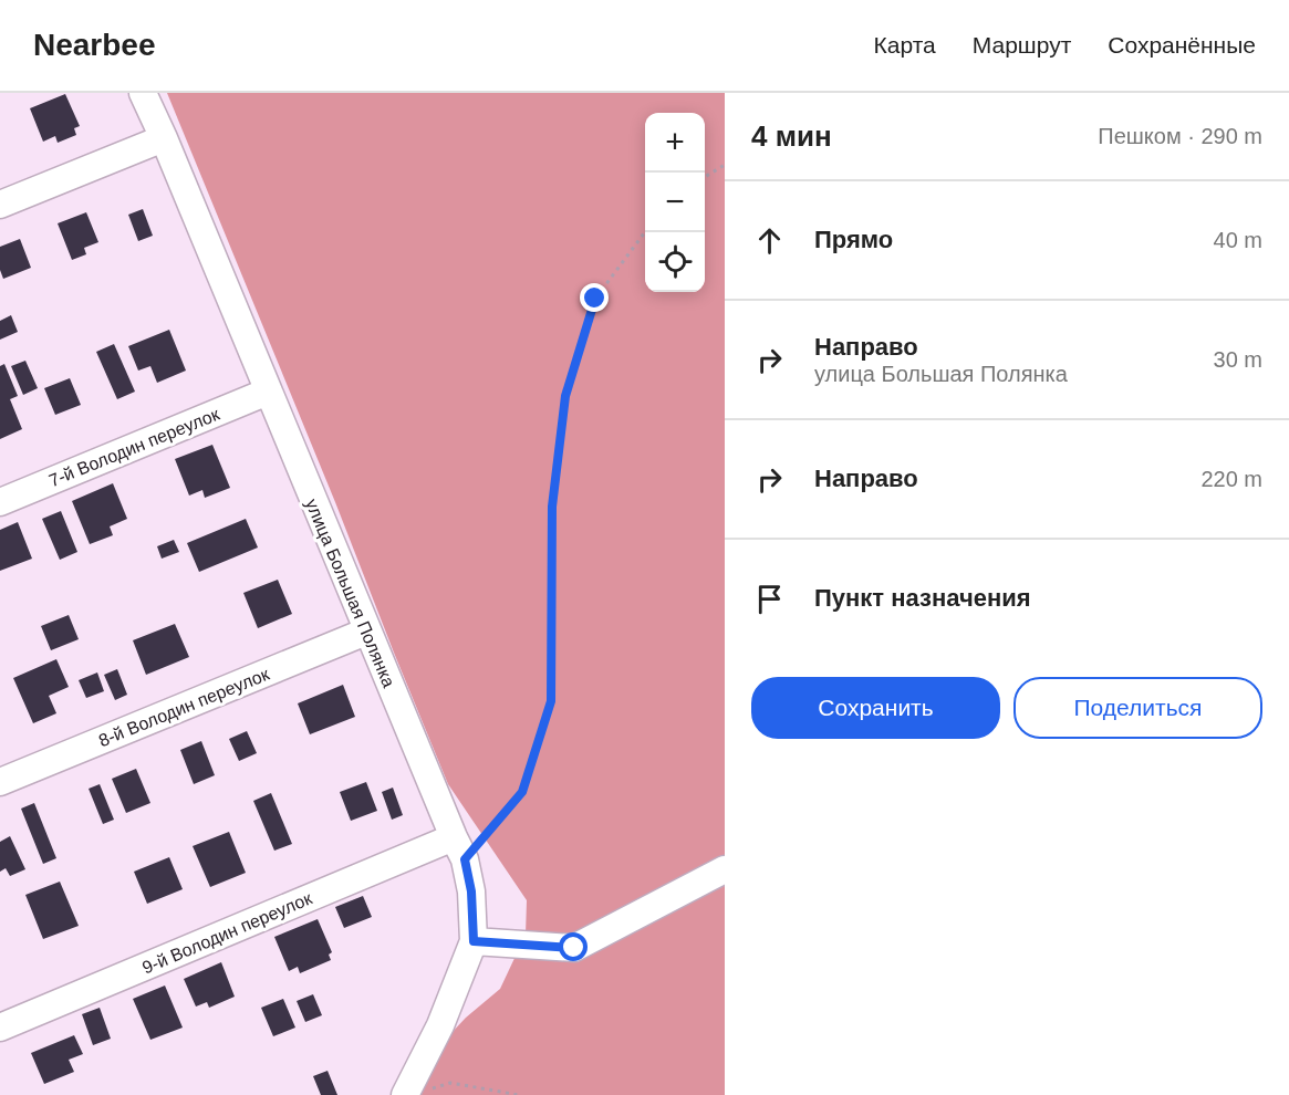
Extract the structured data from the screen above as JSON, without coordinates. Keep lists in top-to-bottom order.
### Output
{
  "streets": {
    "street": [
      "7-й Володин переулок",
      "улица Большая Полянка",
      "8-й Володин переулок",
      "9-й Володин переулок"
    ]
  },
  "crossings": [
    ["7-й Володин переулок", "улица Большая Полянка"],
    ["улица Большая Полянка", "8-й Володин переулок"],
    ["улица Большая Полянка", "9-й Володин переулок"]
  ],
  "page": {
    "header": "Nearbee",
    "nav": ["Карта", "Маршрут", "Сохранённые"],
    "heading": ["4 мин", "Пешком · 290 m"],
    "map_buttons": ["+", "−"],
    "list": [
      ["Прямо", "40 m"],
      ["Направо", "улица Большая Полянка", "30 m"],
      ["Направо", "220 m"],
      "Пункт назначения"
    ],
    "buttons": ["Сохранить", "Поделиться"]
  }
}
